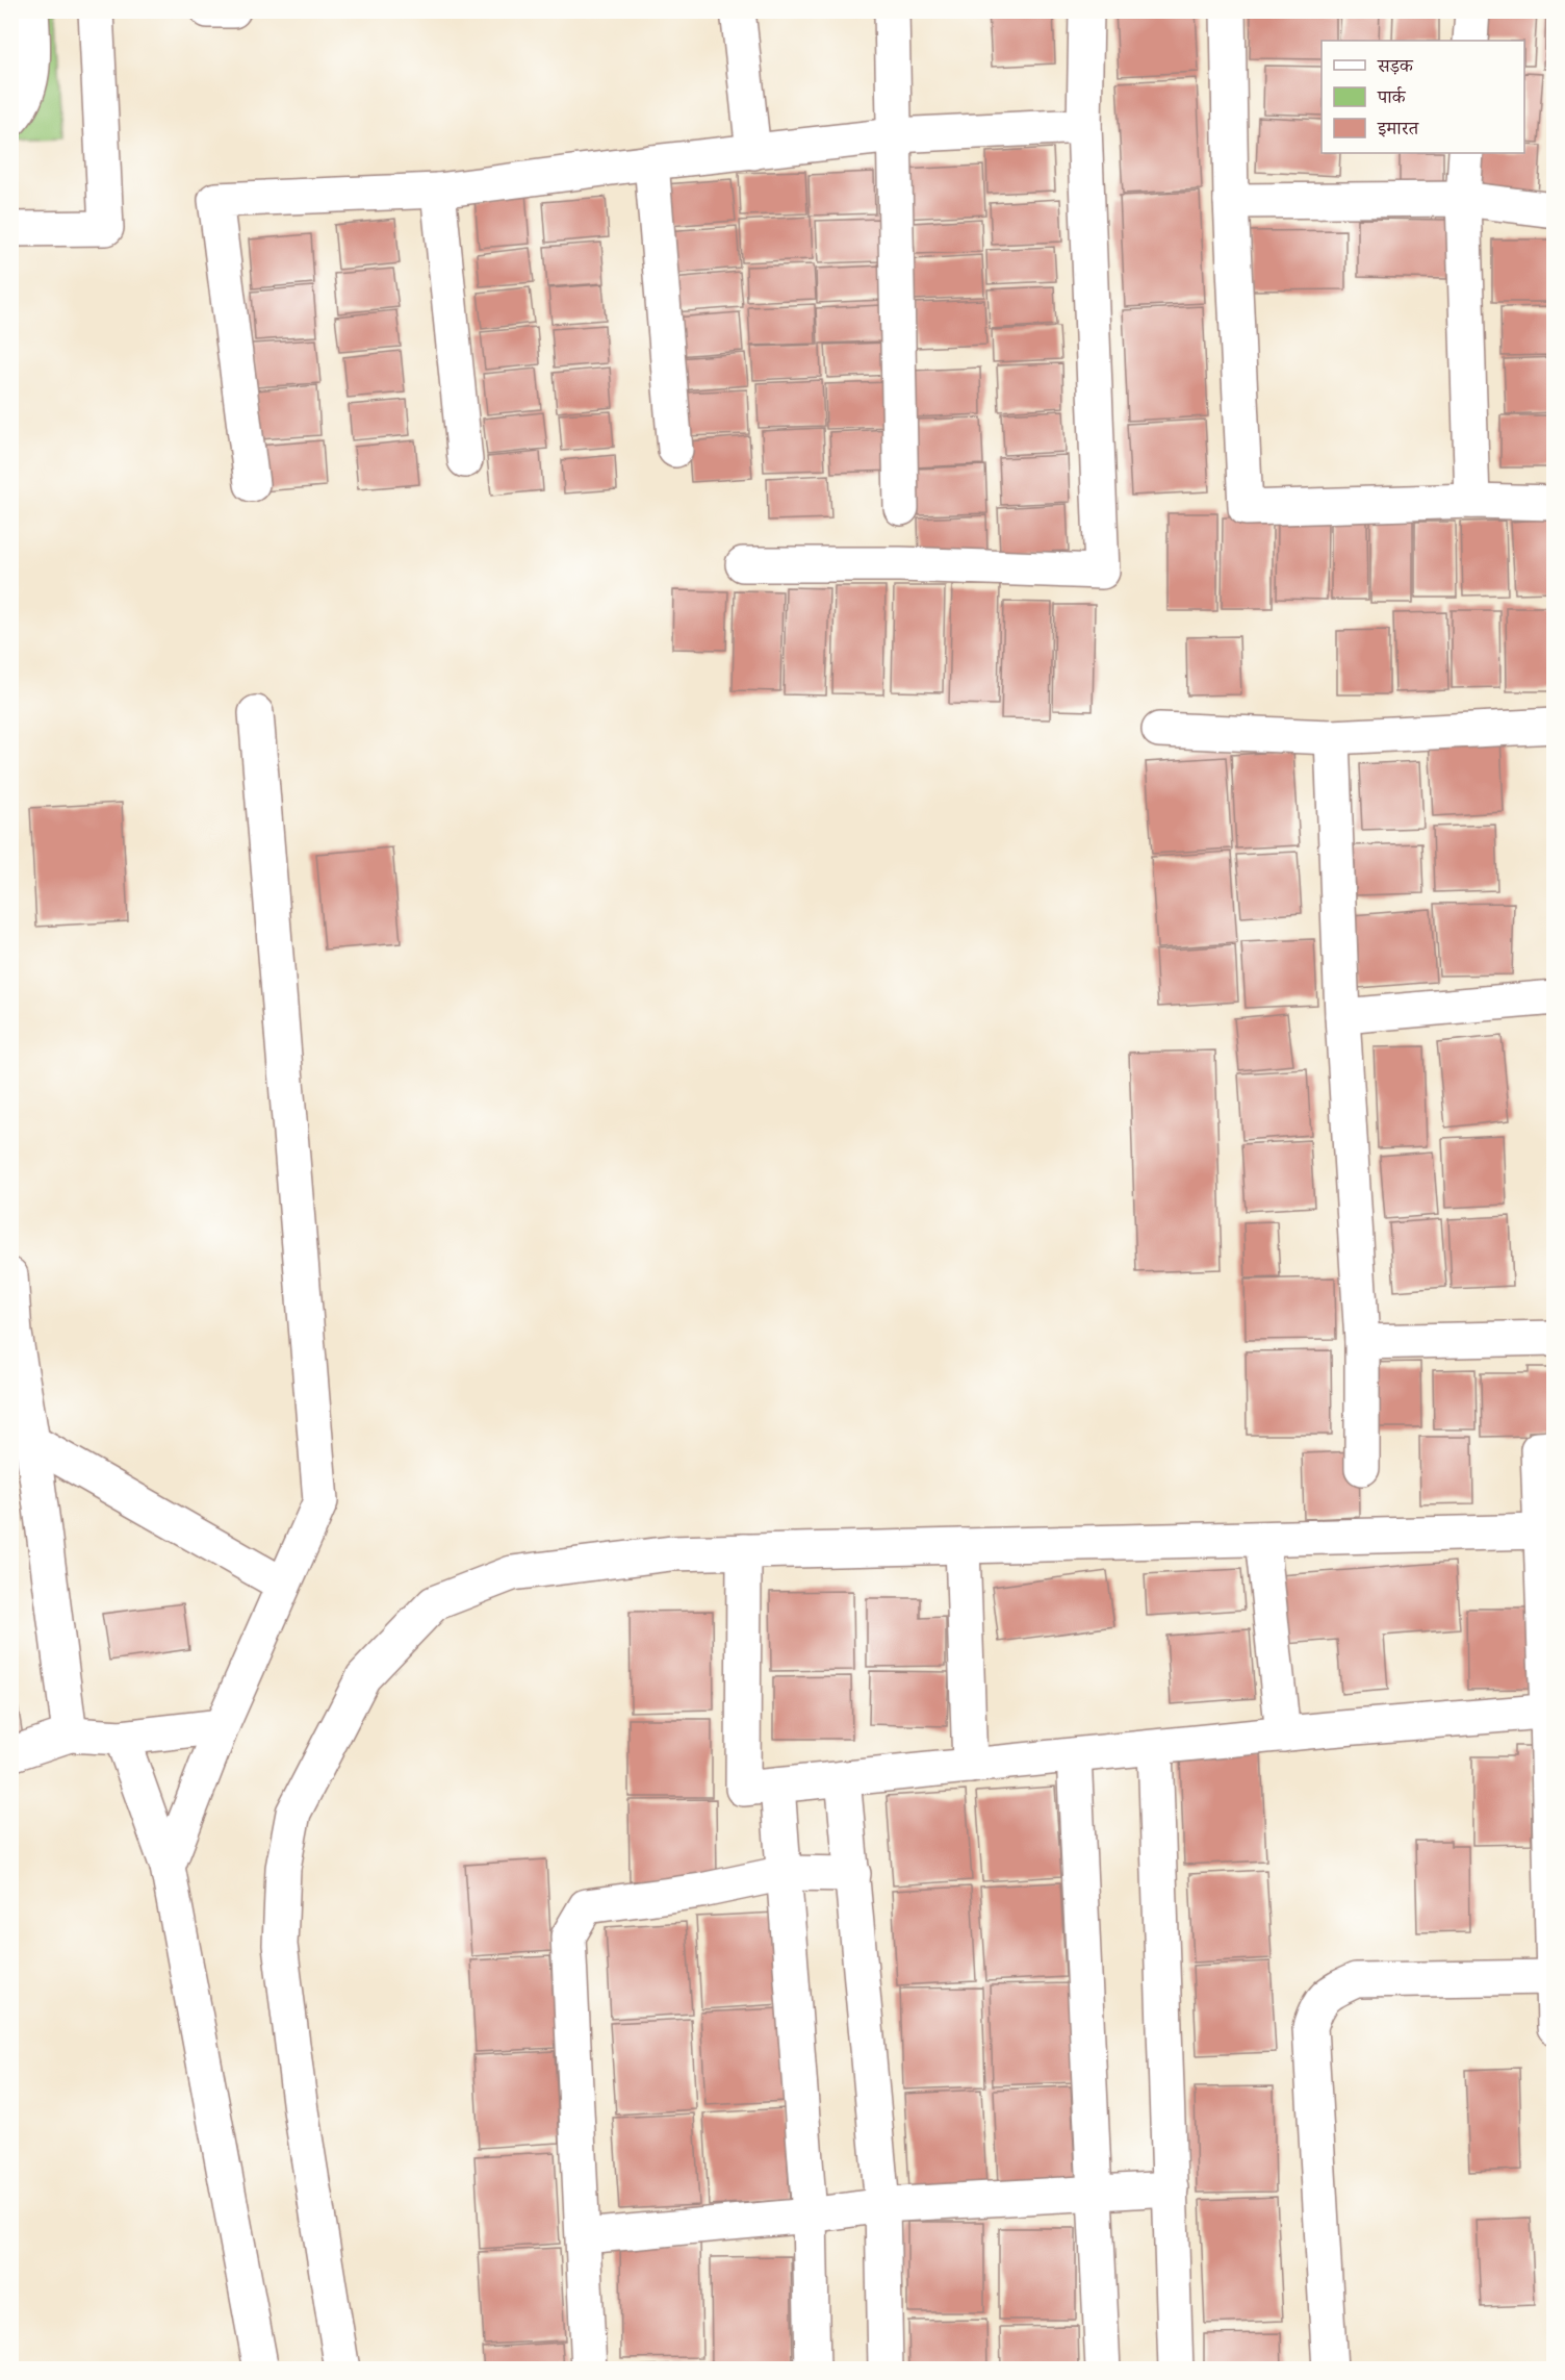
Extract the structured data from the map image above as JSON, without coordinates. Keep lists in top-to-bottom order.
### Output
{
  "legend": ["सड़क", "पार्क", "इमारत"]
}
